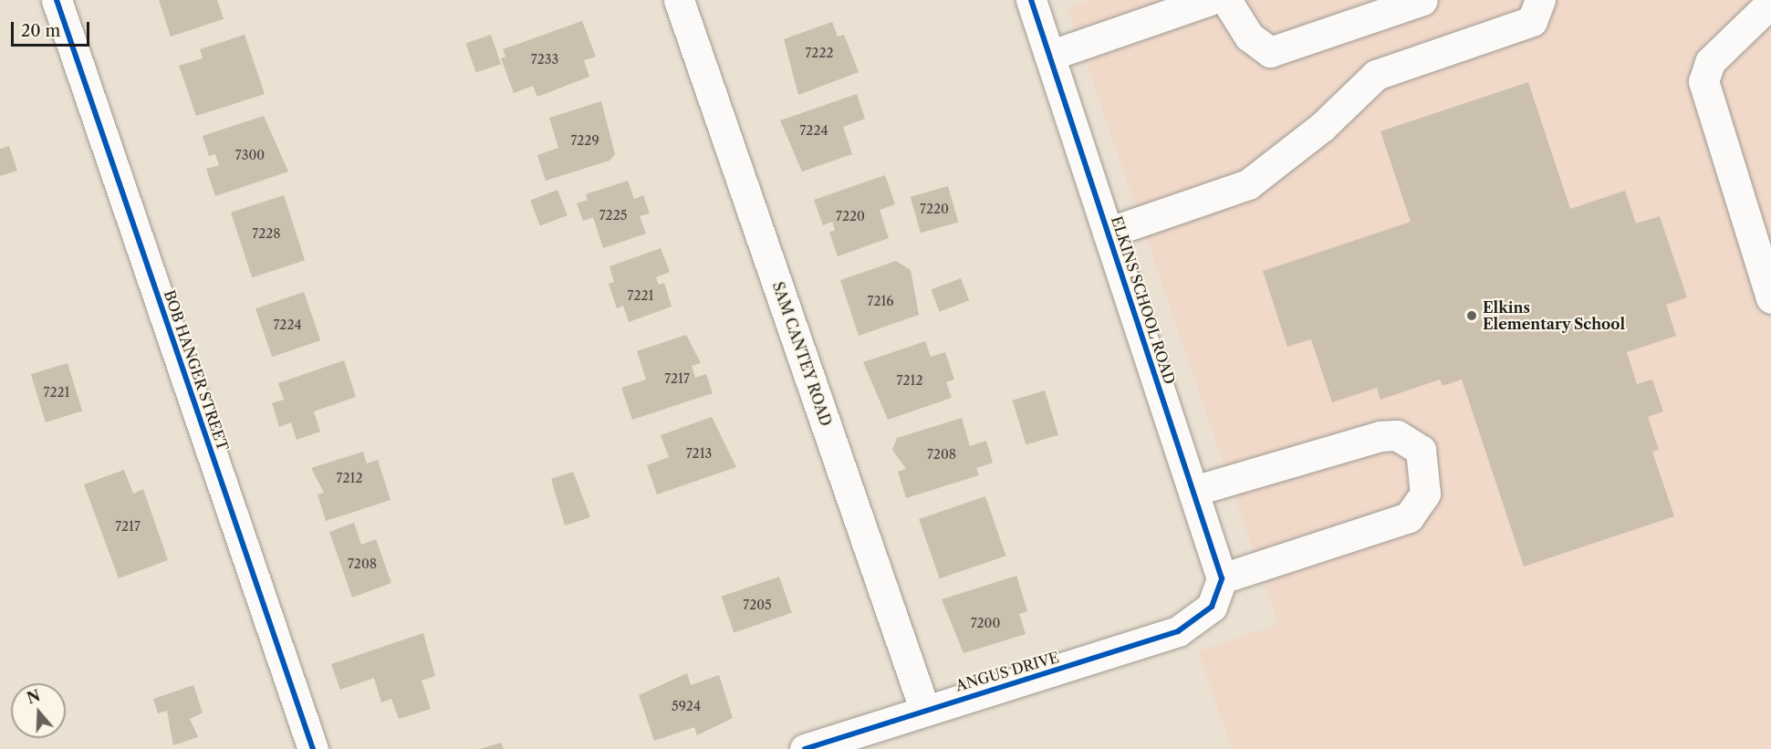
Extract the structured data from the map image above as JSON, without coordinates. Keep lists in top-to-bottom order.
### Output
{
  "streets": {
    "street": [
      "ELKINS SCHOOL ROAD",
      "SAM CANTEY ROAD",
      "BOB HANGER STREET",
      "ANGUS DRIVE"
    ]
  },
  "crossings": [
    ["ELKINS SCHOOL ROAD", "ANGUS DRIVE"],
    ["SAM CANTEY ROAD", "ANGUS DRIVE"]
  ],
  "places": ["Elkins Elementary School"],
  "house_numbers": [
    "7222",
    "7233",
    "7224",
    "7229",
    "7300",
    "7220",
    "7225",
    "7220",
    "7228",
    "7221",
    "7216",
    "7224",
    "7217",
    "7212",
    "7221",
    "7213",
    "7208",
    "7212",
    "7217",
    "7208",
    "7205",
    "7200",
    "5924"
  ],
  "scale_bar": "20 m",
  "north": "top"
}
